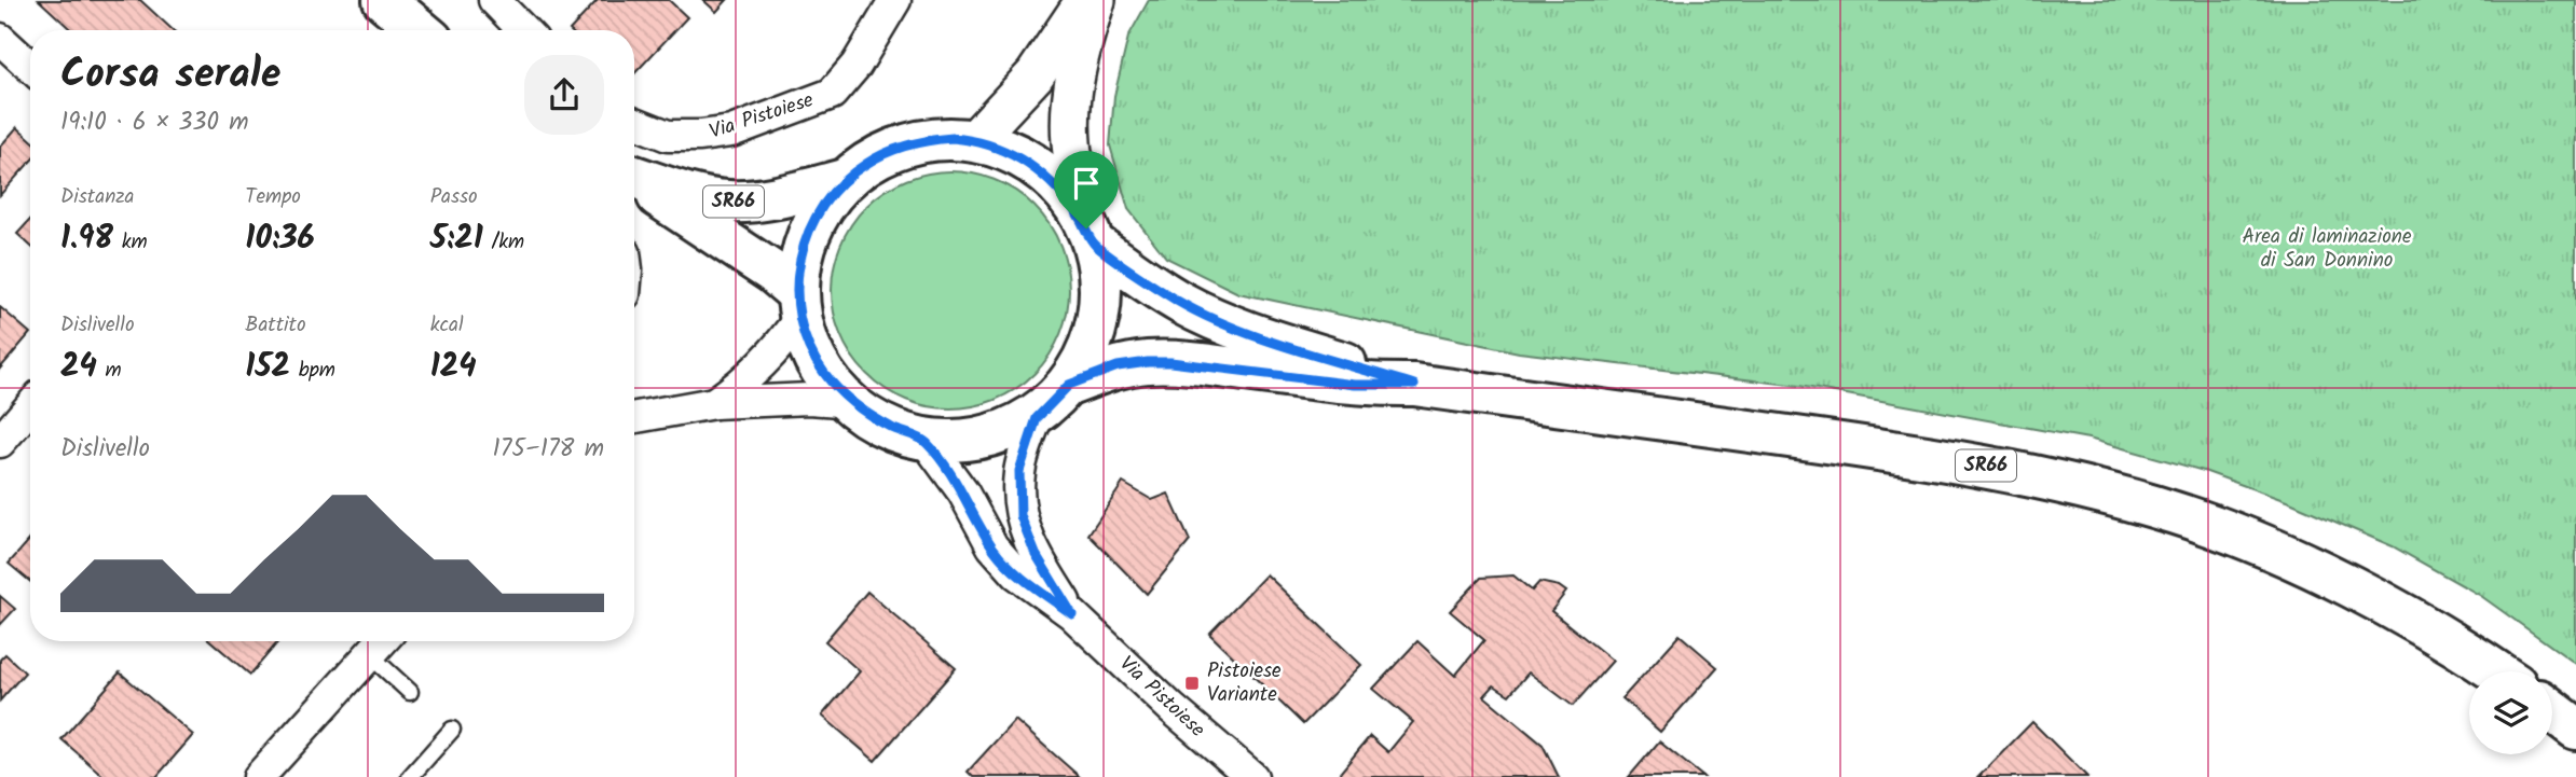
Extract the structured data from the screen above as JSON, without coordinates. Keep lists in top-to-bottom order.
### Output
{
  "streets": {
    "main road": ["Via Pistoiese", "SR66"]
  },
  "crossings": [
    ["Via Pistoiese", "SR66"]
  ],
  "parks": ["Area di laminazione di San Donnino"],
  "places": {
    "transit": ["Pistoiese Variante"]
  },
  "page": {
    "heading": ["Corsa serale", "19:10 · 6 × 330 m"],
    "stats": [
      ["Distanza", "1.98 km"],
      ["Tempo", "10:36"],
      ["Passo", "5:21 /km"],
      ["Dislivello", "24 m"],
      ["Battito", "152 bpm"],
      ["kcal", "124"]
    ],
    "chart": ["Dislivello", "175–178 m"]
  }
}
